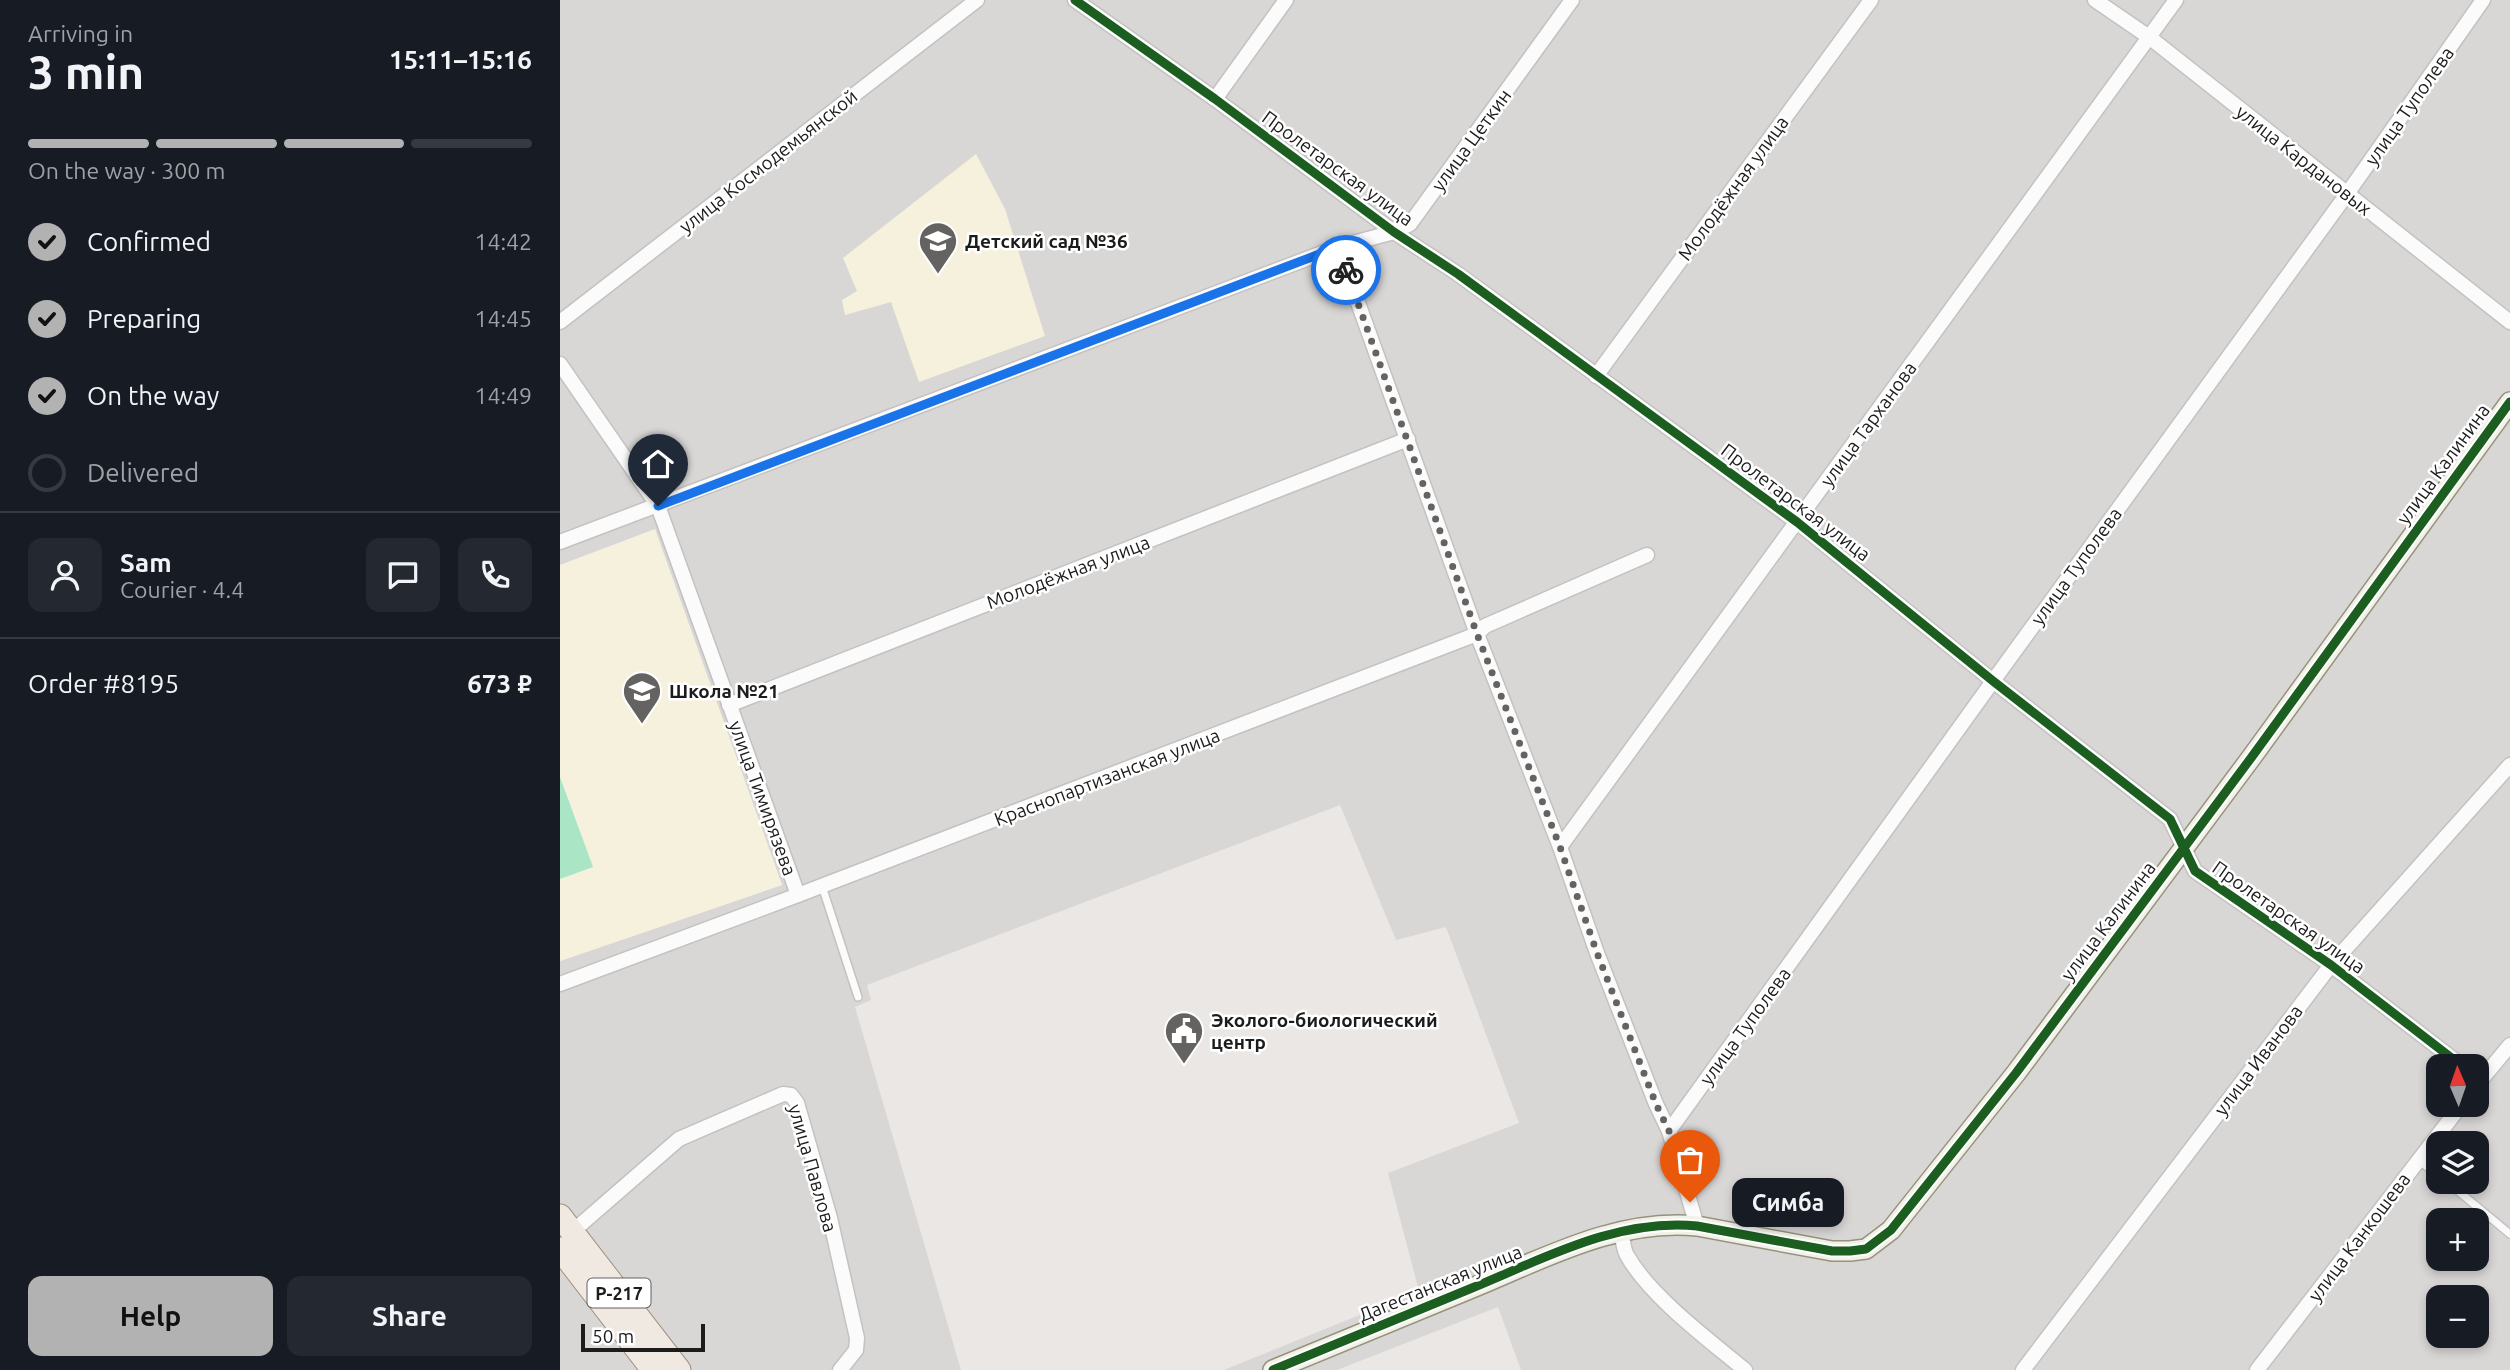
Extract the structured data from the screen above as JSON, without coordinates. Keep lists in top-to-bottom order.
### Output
{
  "streets": {
    "main road": ["Р-217"],
    "street": [
      "улица Туполева",
      "улица Цеткин",
      "улица Кардановых",
      "улица Космодемьянской",
      "Пролетарская улица",
      "Молодёжная улица",
      "улица Тарханова",
      "улица Калинина",
      "Краснопартизанская улица",
      "улица Тимирязева",
      "улица Иванова",
      "улица Павлова",
      "улица Канкошева",
      "Дагестанская улица"
    ]
  },
  "crossings": [
    ["улица Туполева", "улица Кардановых"],
    ["улица Туполева", "Пролетарская улица"],
    ["улица Цеткин", "Пролетарская улица"],
    ["улица Цеткин", "улица Тимирязева"],
    ["улица Кардановых", "улица Тарханова"],
    ["Пролетарская улица", "Молодёжная улица"],
    ["Пролетарская улица", "улица Тарханова"],
    ["Пролетарская улица", "улица Калинина"],
    ["Пролетарская улица", "улица Иванова"],
    ["Молодёжная улица", "улица Тимирязева"],
    ["улица Калинина", "Дагестанская улица"],
    ["Краснопартизанская улица", "улица Тимирязева"],
    ["улица Павлова", "Р-217"]
  ],
  "places": {
    "school or university": ["Детский сад №36", "Школа №21"],
    "public building": ["Эколого-биологический центр"],
    "other": ["Симба"]
  },
  "scale_bar": "50 m",
  "north": "top",
  "page": {
    "heading": ["3 min", "Arriving in", "15:11–15:16"],
    "panel": [
      "Sam",
      "Courier · 4.4",
      "Order #8195",
      "673 ₽"
    ],
    "bar": "On the way · 300 m",
    "list": [
      ["Confirmed", "14:42"],
      ["Preparing", "14:45"],
      ["On the way", "14:49"],
      "Delivered"
    ],
    "map_buttons": ["+", "−"],
    "bubble": "Симба",
    "buttons": ["Help", "Share"],
    "scale": "50 m"
  }
}
